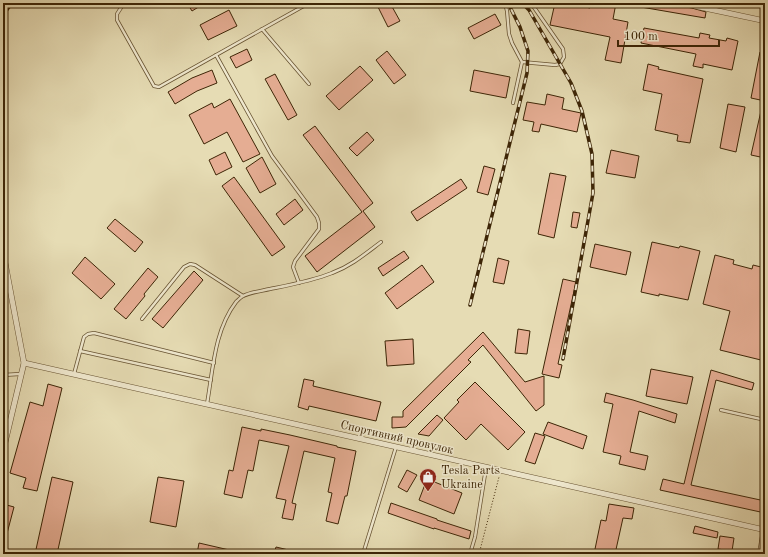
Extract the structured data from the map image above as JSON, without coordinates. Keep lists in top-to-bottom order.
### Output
{
  "streets": {
    "street": ["Спортивний провулок"]
  },
  "places": {
    "shop": ["Tesla Parts Ukraine"]
  },
  "scale_bar": "100 m"
}
